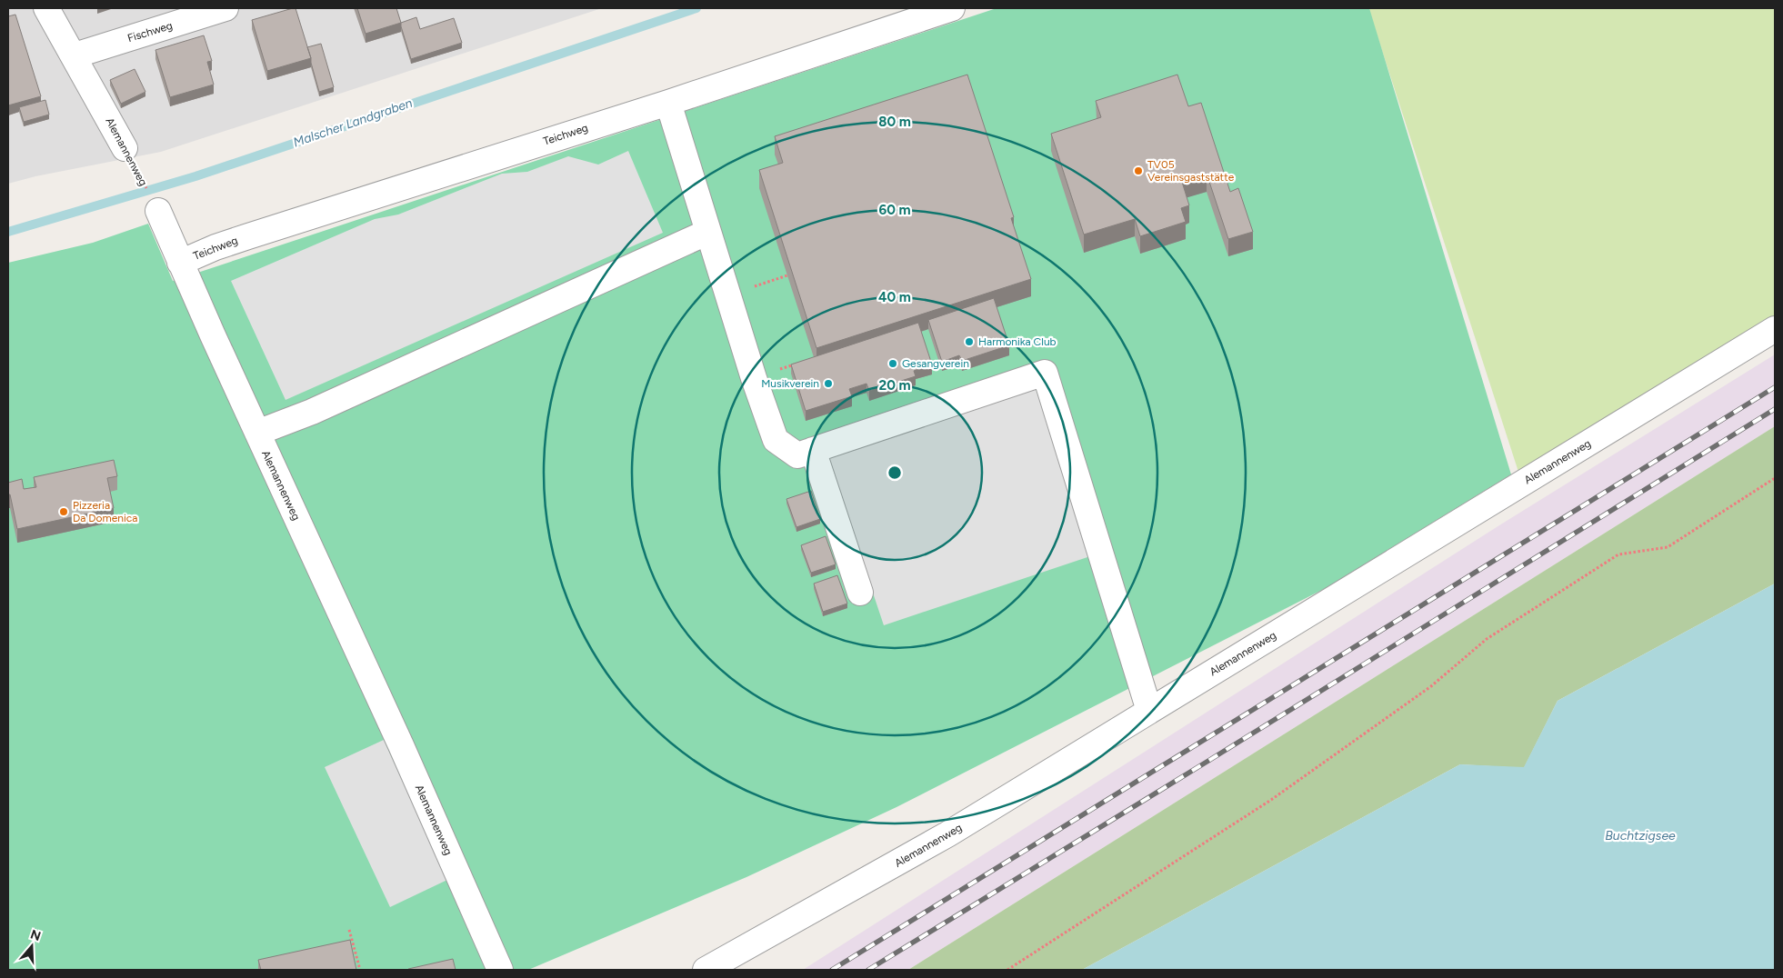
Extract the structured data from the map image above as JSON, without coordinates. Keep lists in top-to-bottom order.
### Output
{
  "streets": {
    "street": ["Fischweg", "Teichweg", "Alemannenweg"]
  },
  "crossings": [
    ["Fischweg", "Alemannenweg"],
    ["Teichweg", "Alemannenweg"]
  ],
  "water": ["Malscher Landgraben", "Buchtzigsee"],
  "places": [
    "TV05 Vereinsgaststätte",
    "Harmonika Club",
    "Gesangverein",
    "Musikverein",
    "Pizzeria Da Domenica"
  ],
  "north": "top",
  "rings": [
    "80 m",
    "60 m",
    "40 m",
    "20 m"
  ]
}
